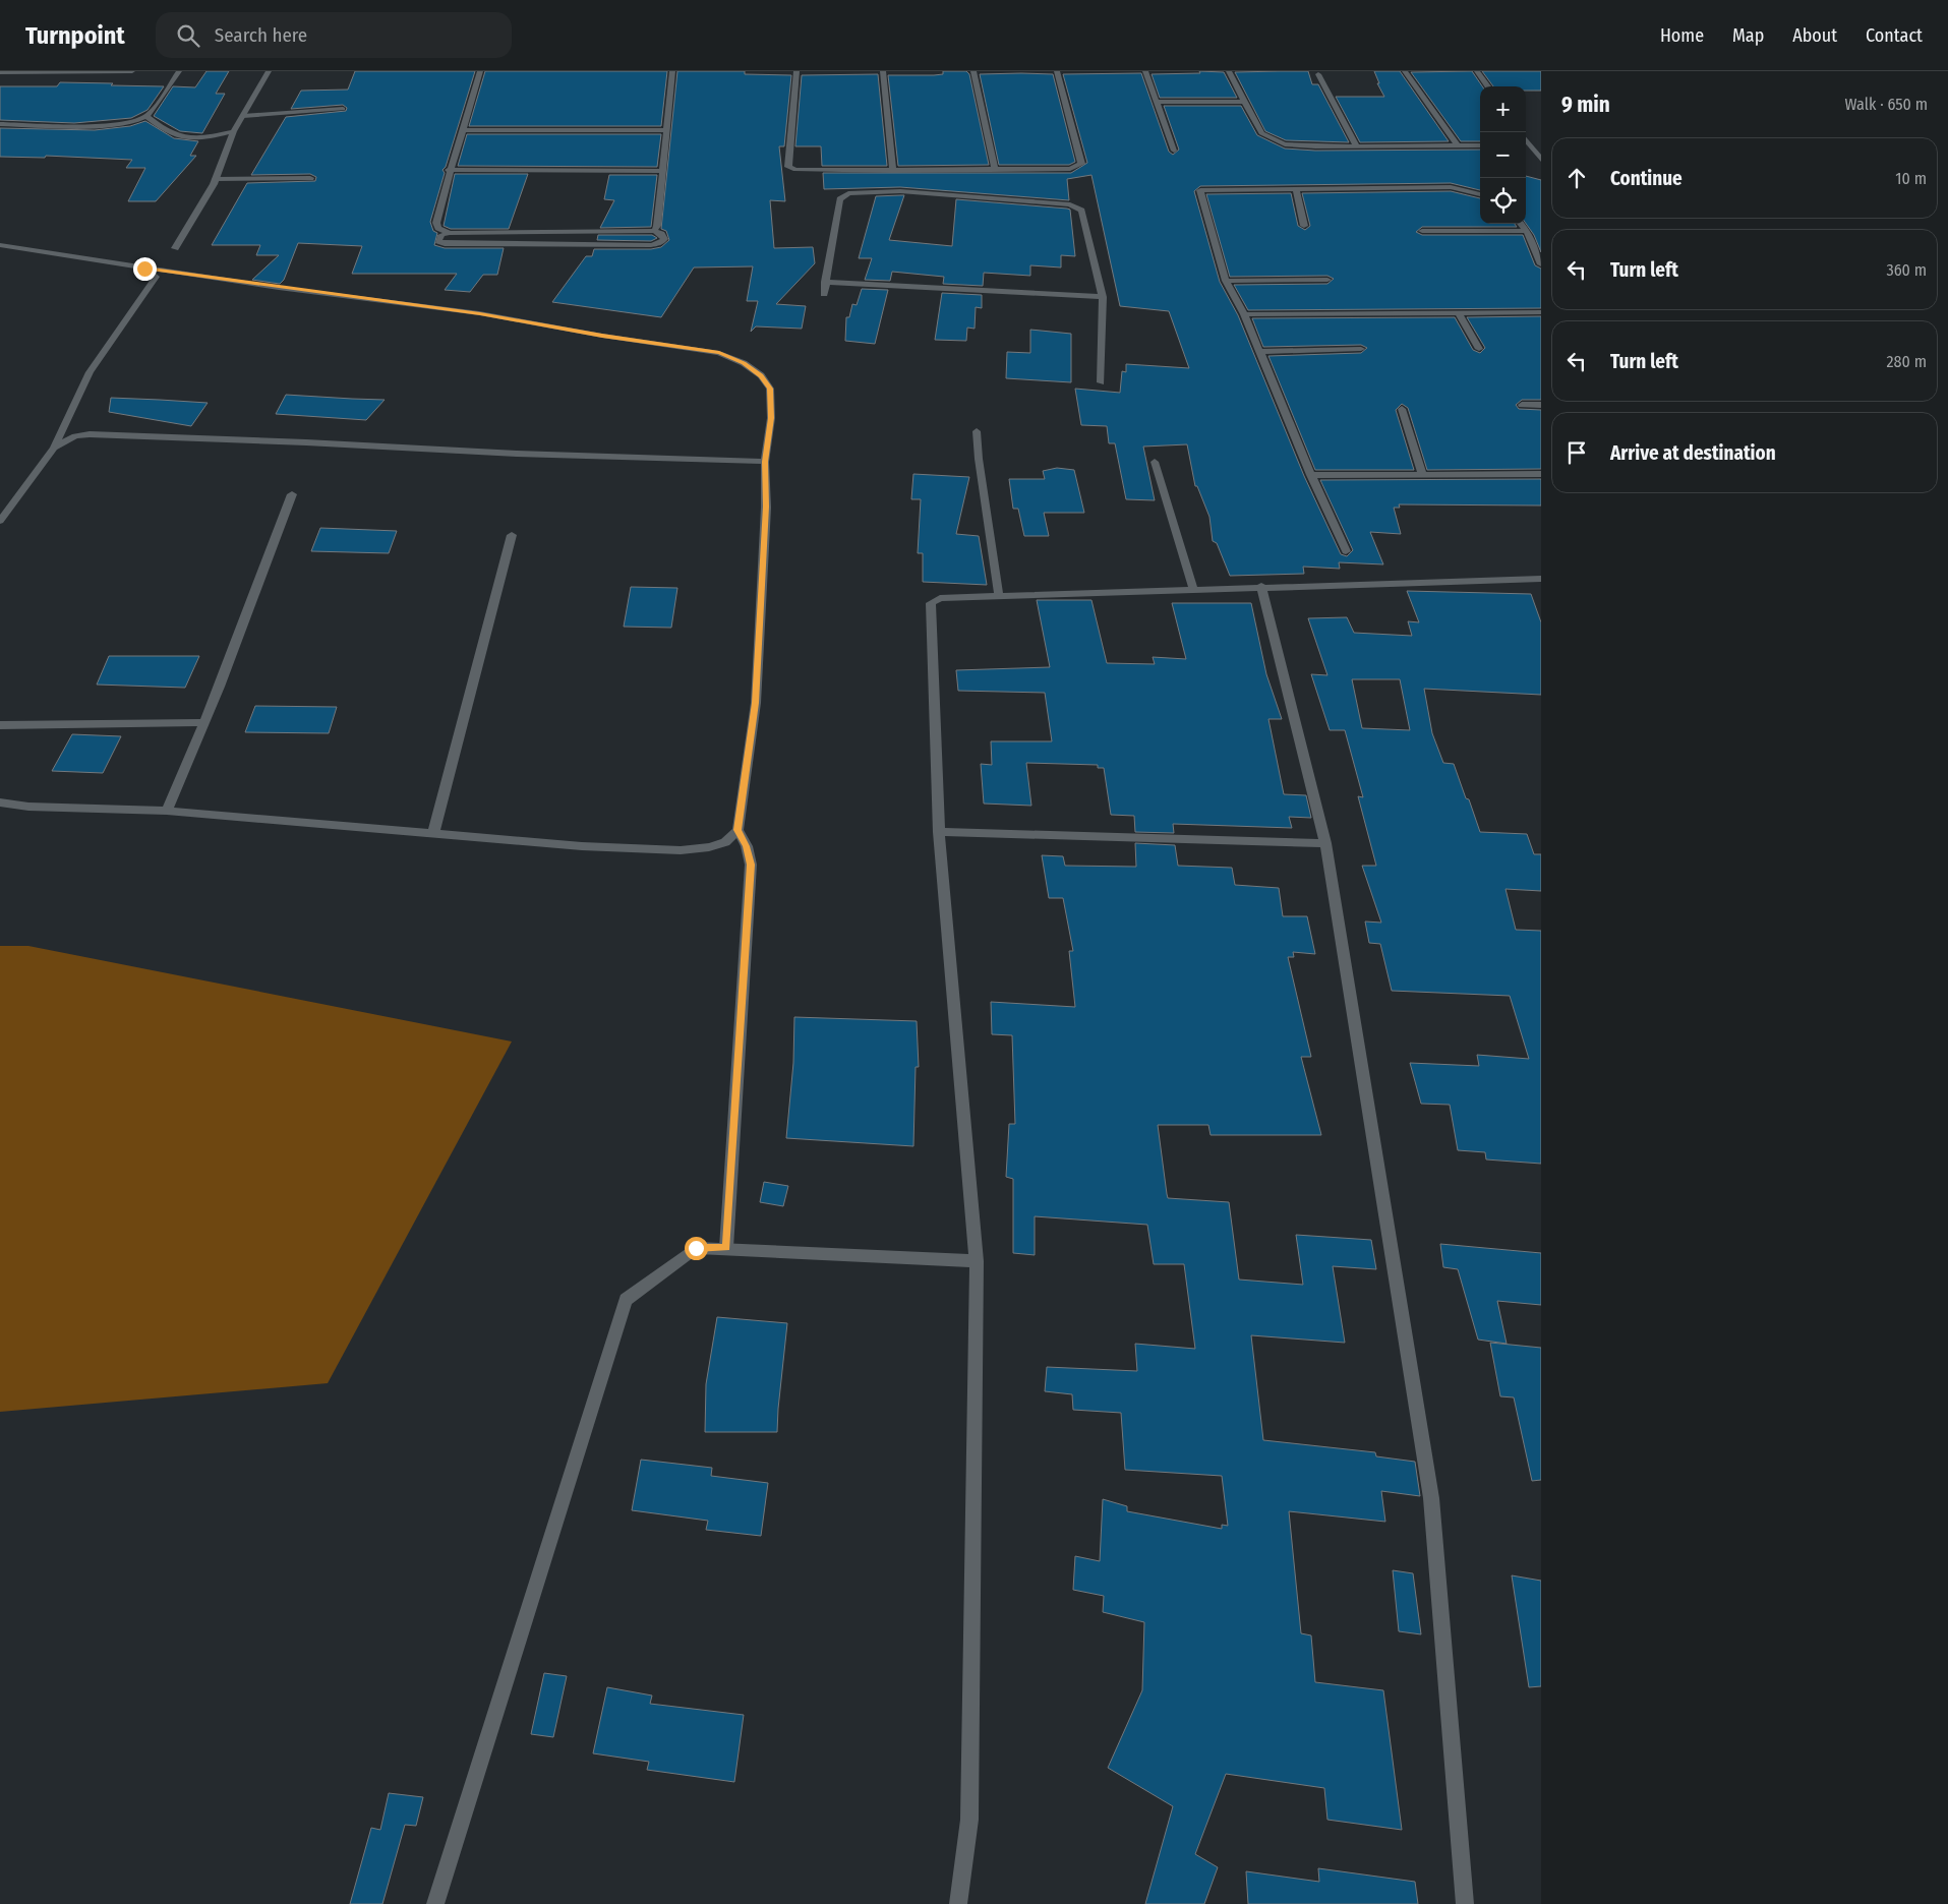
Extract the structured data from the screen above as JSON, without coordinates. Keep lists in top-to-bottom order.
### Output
{
  "page": {
    "header": "Turnpoint",
    "search": "Search here",
    "nav": [
      "Home",
      "Map",
      "About",
      "Contact"
    ],
    "heading": ["9 min", "Walk · 650 m"],
    "map_buttons": ["+", "−"],
    "list": [
      ["Continue", "10 m"],
      ["Turn left", "360 m"],
      ["Turn left", "280 m"],
      "Arrive at destination"
    ]
  }
}
